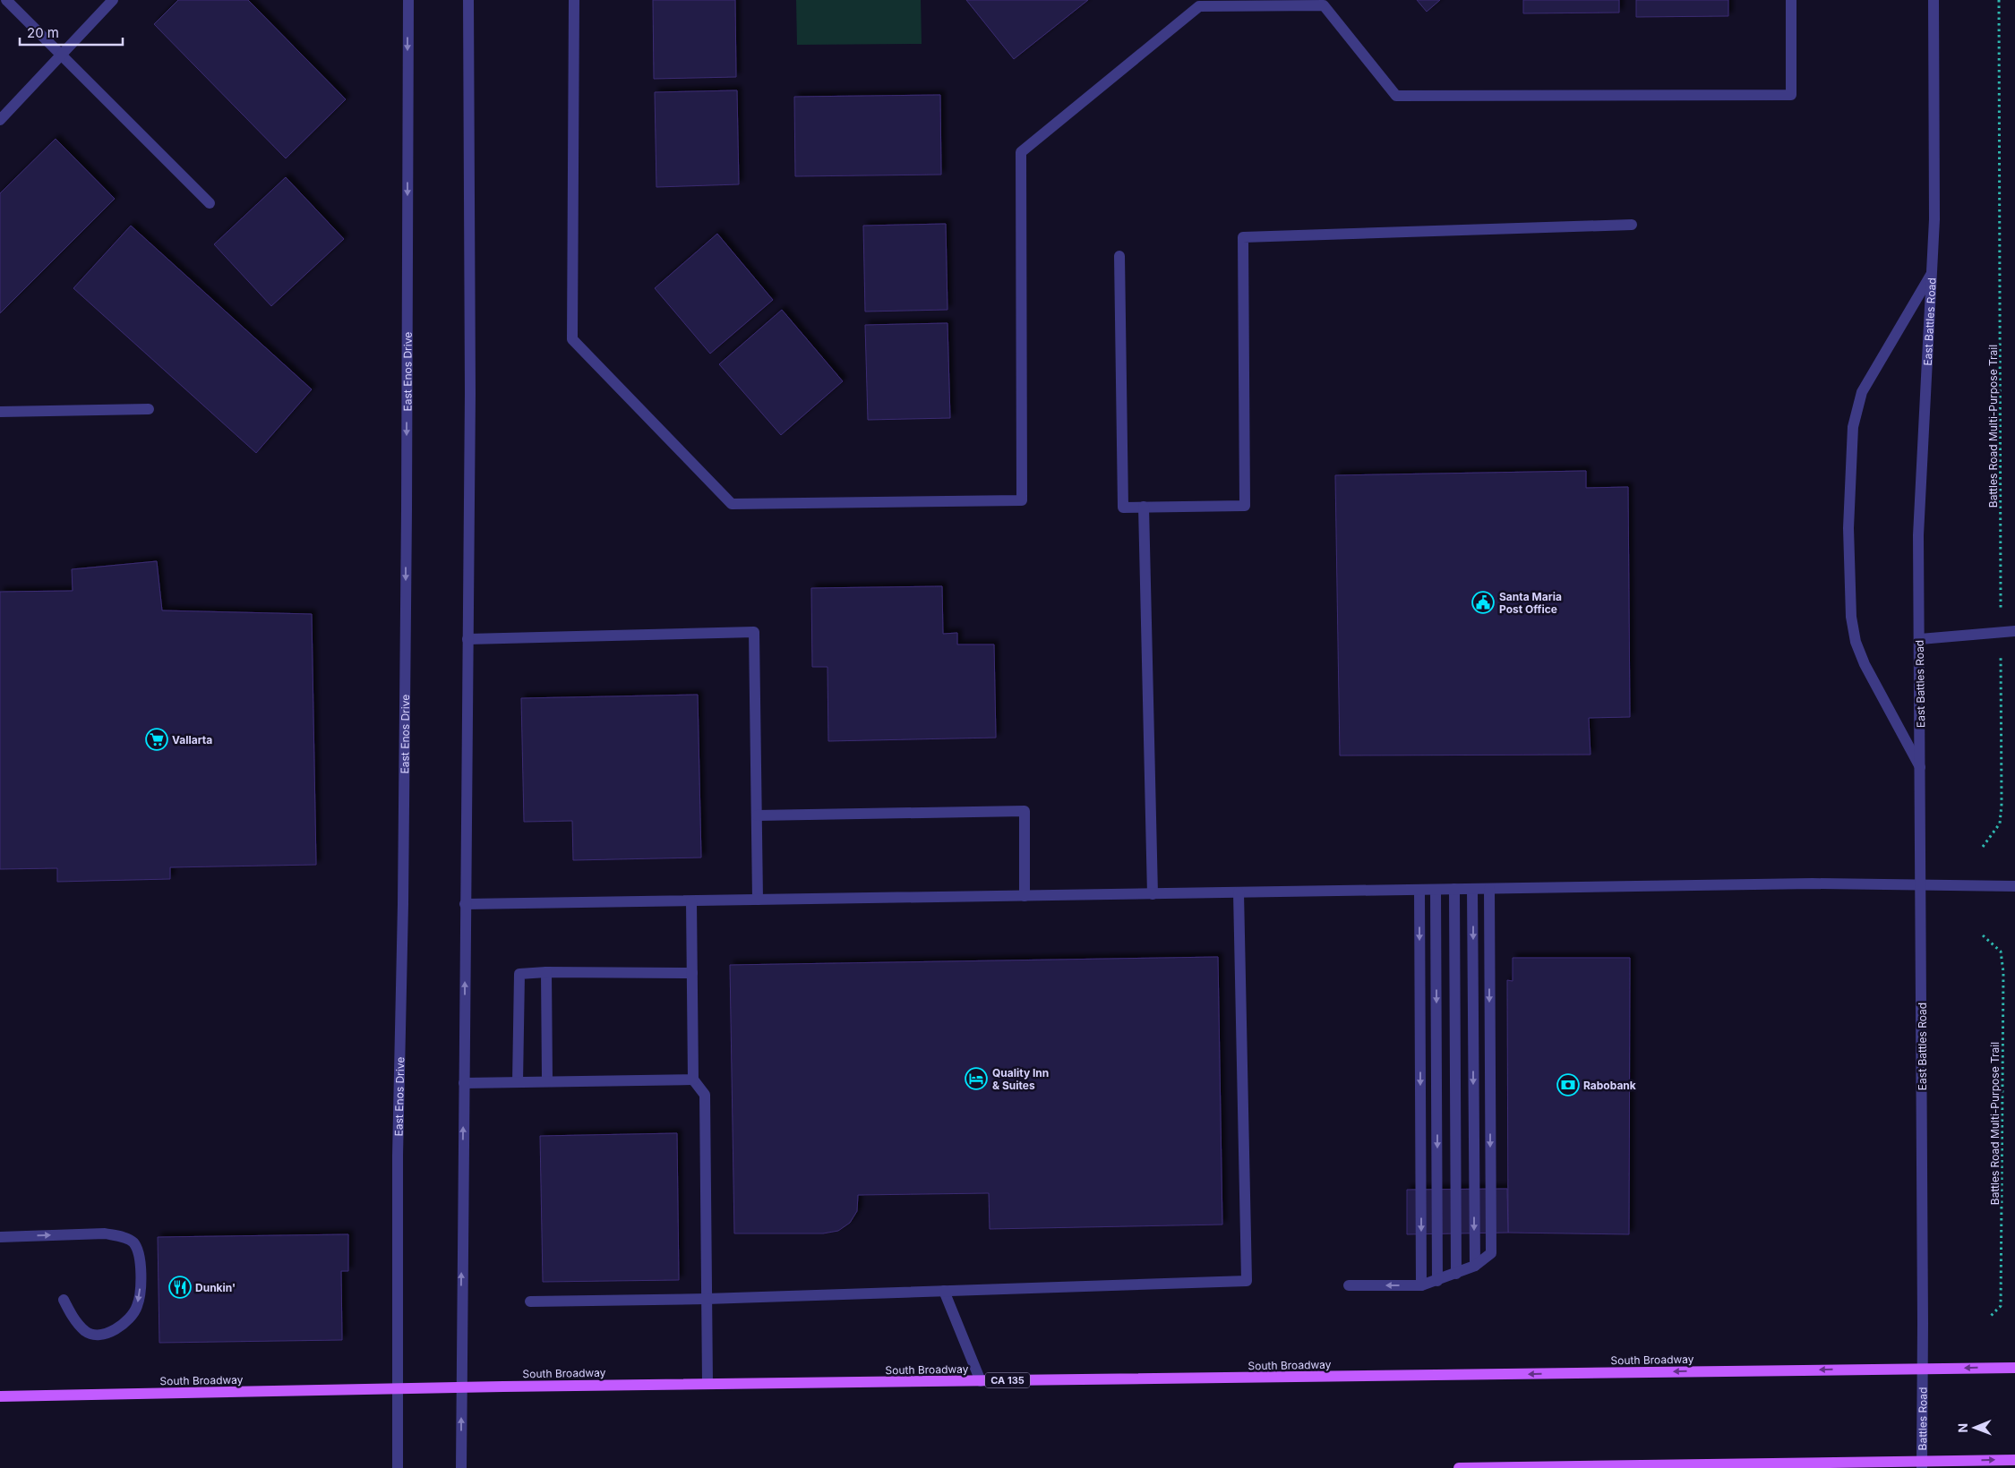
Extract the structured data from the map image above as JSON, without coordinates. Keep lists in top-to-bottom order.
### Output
{
  "streets": {
    "main road": ["South Broadway", "CA 135"],
    "street": ["East Battles Road", "East Enos Drive", "Battles Road"],
    "path": ["Battles Road Multi-Purpose Trail"]
  },
  "crossings": [
    ["East Battles Road", "South Broadway"],
    ["East Battles Road", "Battles Road"],
    ["East Enos Drive", "South Broadway"],
    ["South Broadway", "Battles Road"]
  ],
  "places": {
    "public building": ["Santa Maria Post Office"],
    "supermarket": ["Vallarta"],
    "hotel": ["Quality Inn & Suites"],
    "bank": ["Rabobank"],
    "restaurant": ["Dunkin'"]
  },
  "scale_bar": "20 m",
  "north": "left"
}
